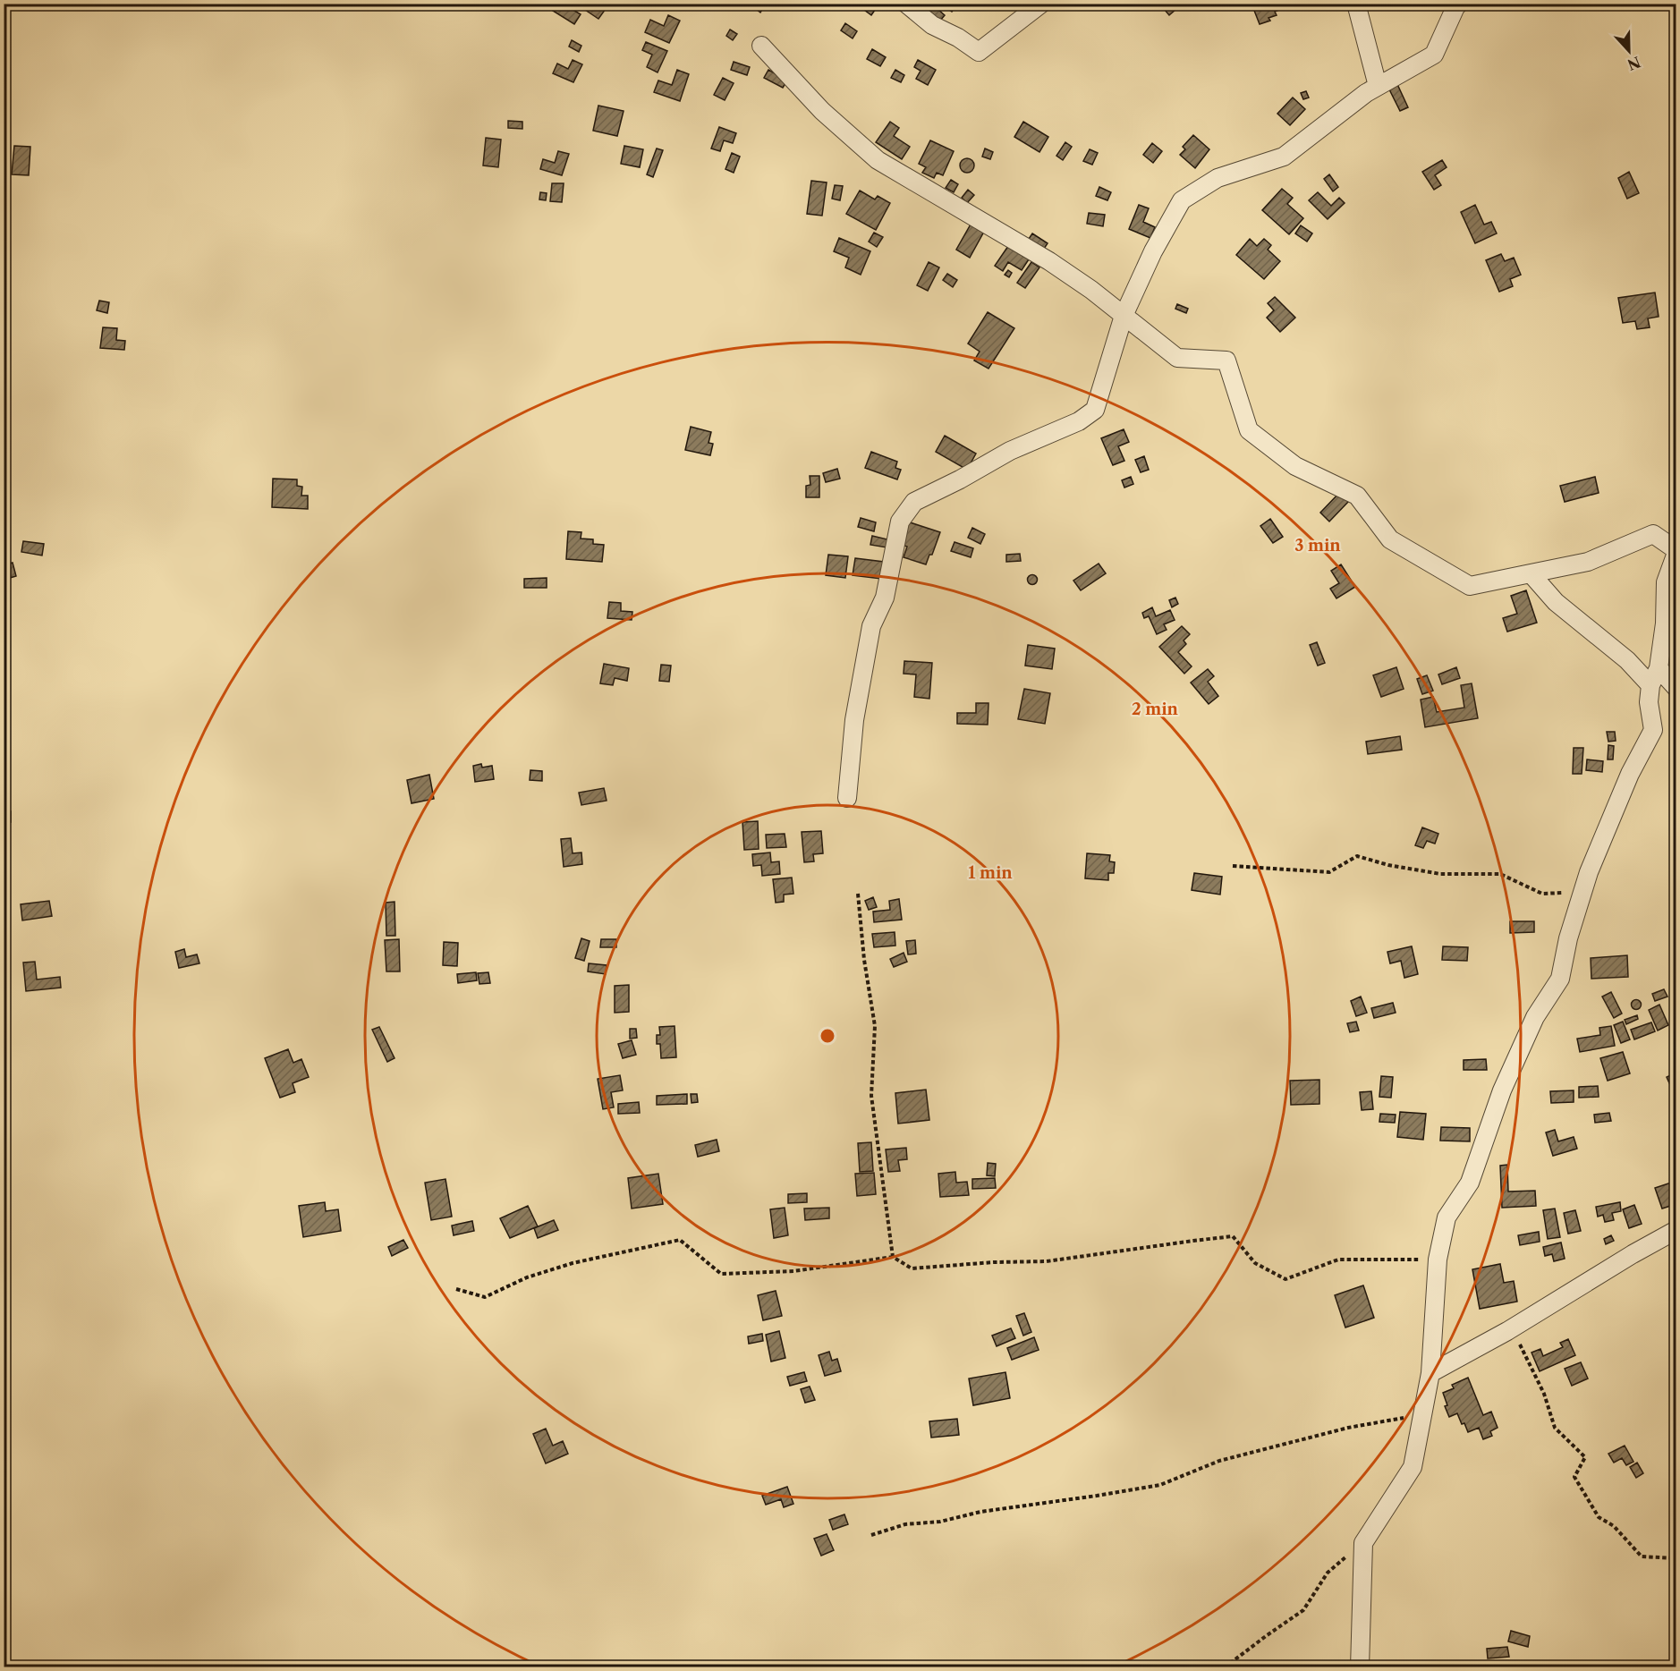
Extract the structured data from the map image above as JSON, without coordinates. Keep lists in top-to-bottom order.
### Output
{
  "north": "bottom",
  "rings": ["3 min", "2 min", "1 min"]
}
